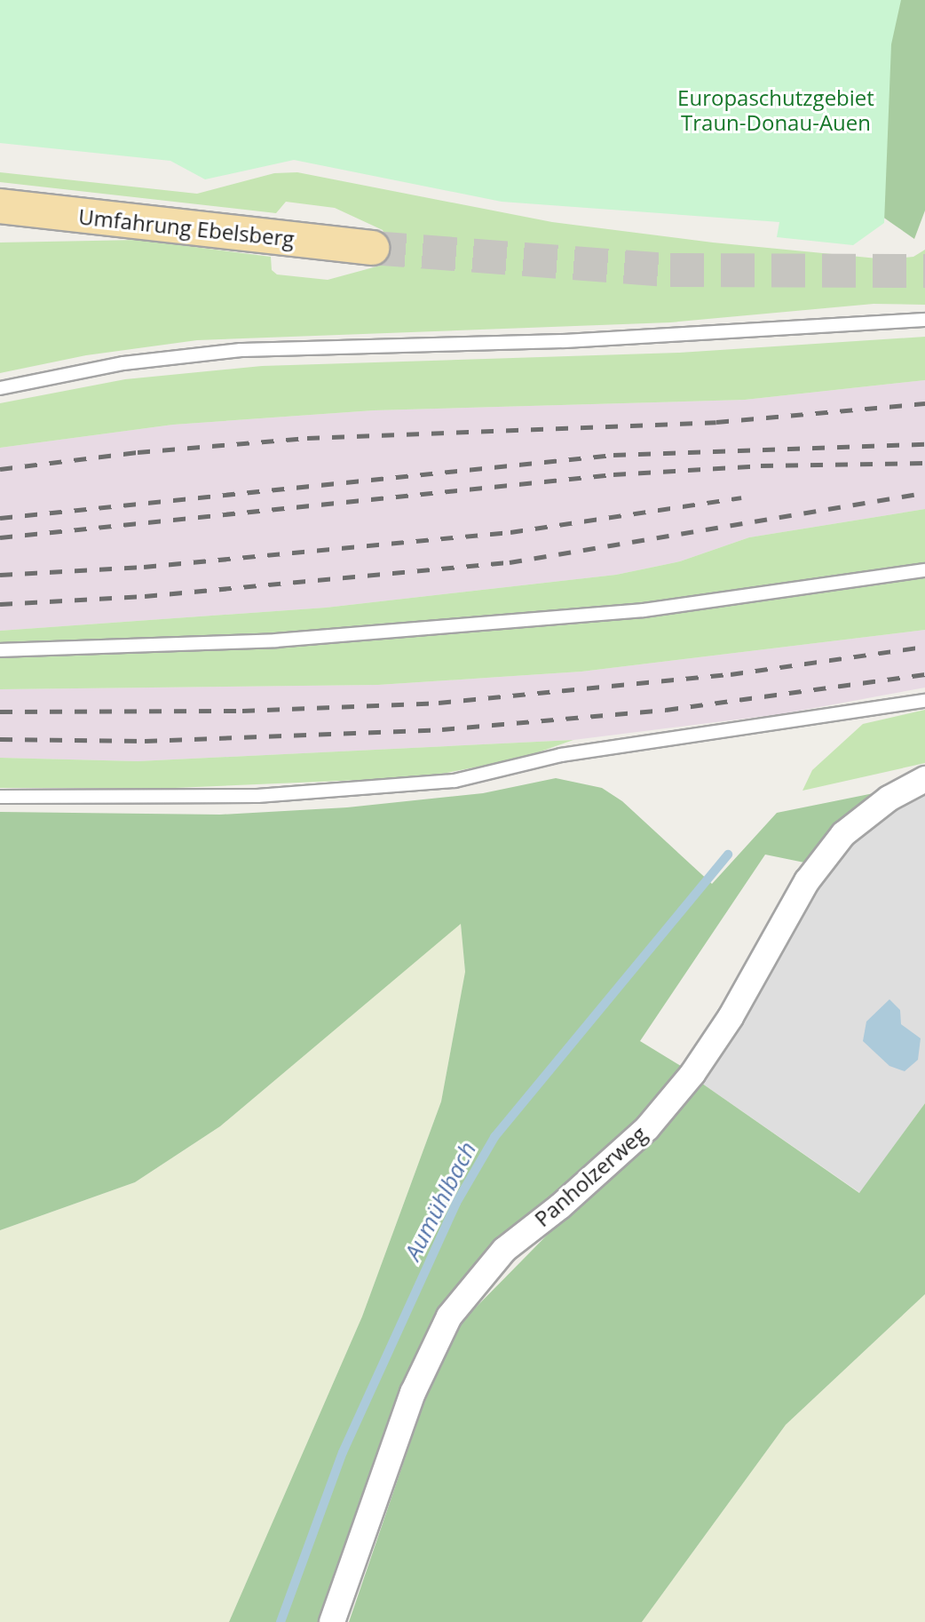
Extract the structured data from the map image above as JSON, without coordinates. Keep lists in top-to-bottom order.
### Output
{
  "streets": {
    "main road": ["Umfahrung Ebelsberg"],
    "street": ["Panholzerweg"]
  },
  "water": ["Aumühlbach"],
  "parks": ["Europaschutzgebiet Traun-Donau-Auen"]
}
